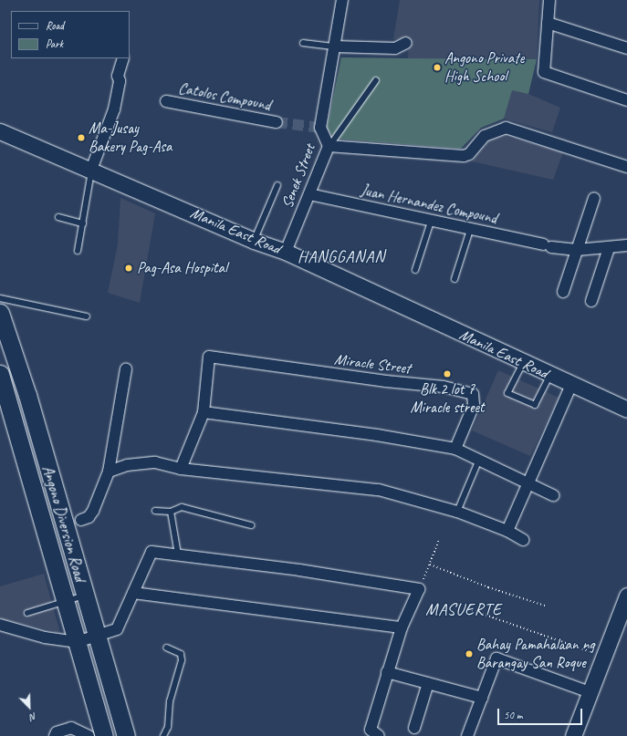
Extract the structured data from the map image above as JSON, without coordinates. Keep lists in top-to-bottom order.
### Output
{
  "streets": {
    "main road": ["Manila East Road", "Angono Diversion Road"],
    "street": [
      "Catolos Compound",
      "Senek Street",
      "Juan Hernandez Compound",
      "Miracle Street"
    ]
  },
  "crossings": [
    ["Senek Street", "Juan Hernandez Compound"],
    ["Senek Street", "Manila East Road"]
  ],
  "districts": ["HANGGANAN", "MASUERTE"],
  "places": [
    "Angono Private High School",
    "Ma-Jusay Bakery Pag-Asa",
    "Pag-Asa Hospital",
    "Blk 2 lot 7 Miracle street",
    "Bahay Pamahalaan ng Barangay San Roque"
  ],
  "legend": ["Road", "Park"],
  "scale_bar": "50 m",
  "north": "bottom right"
}
